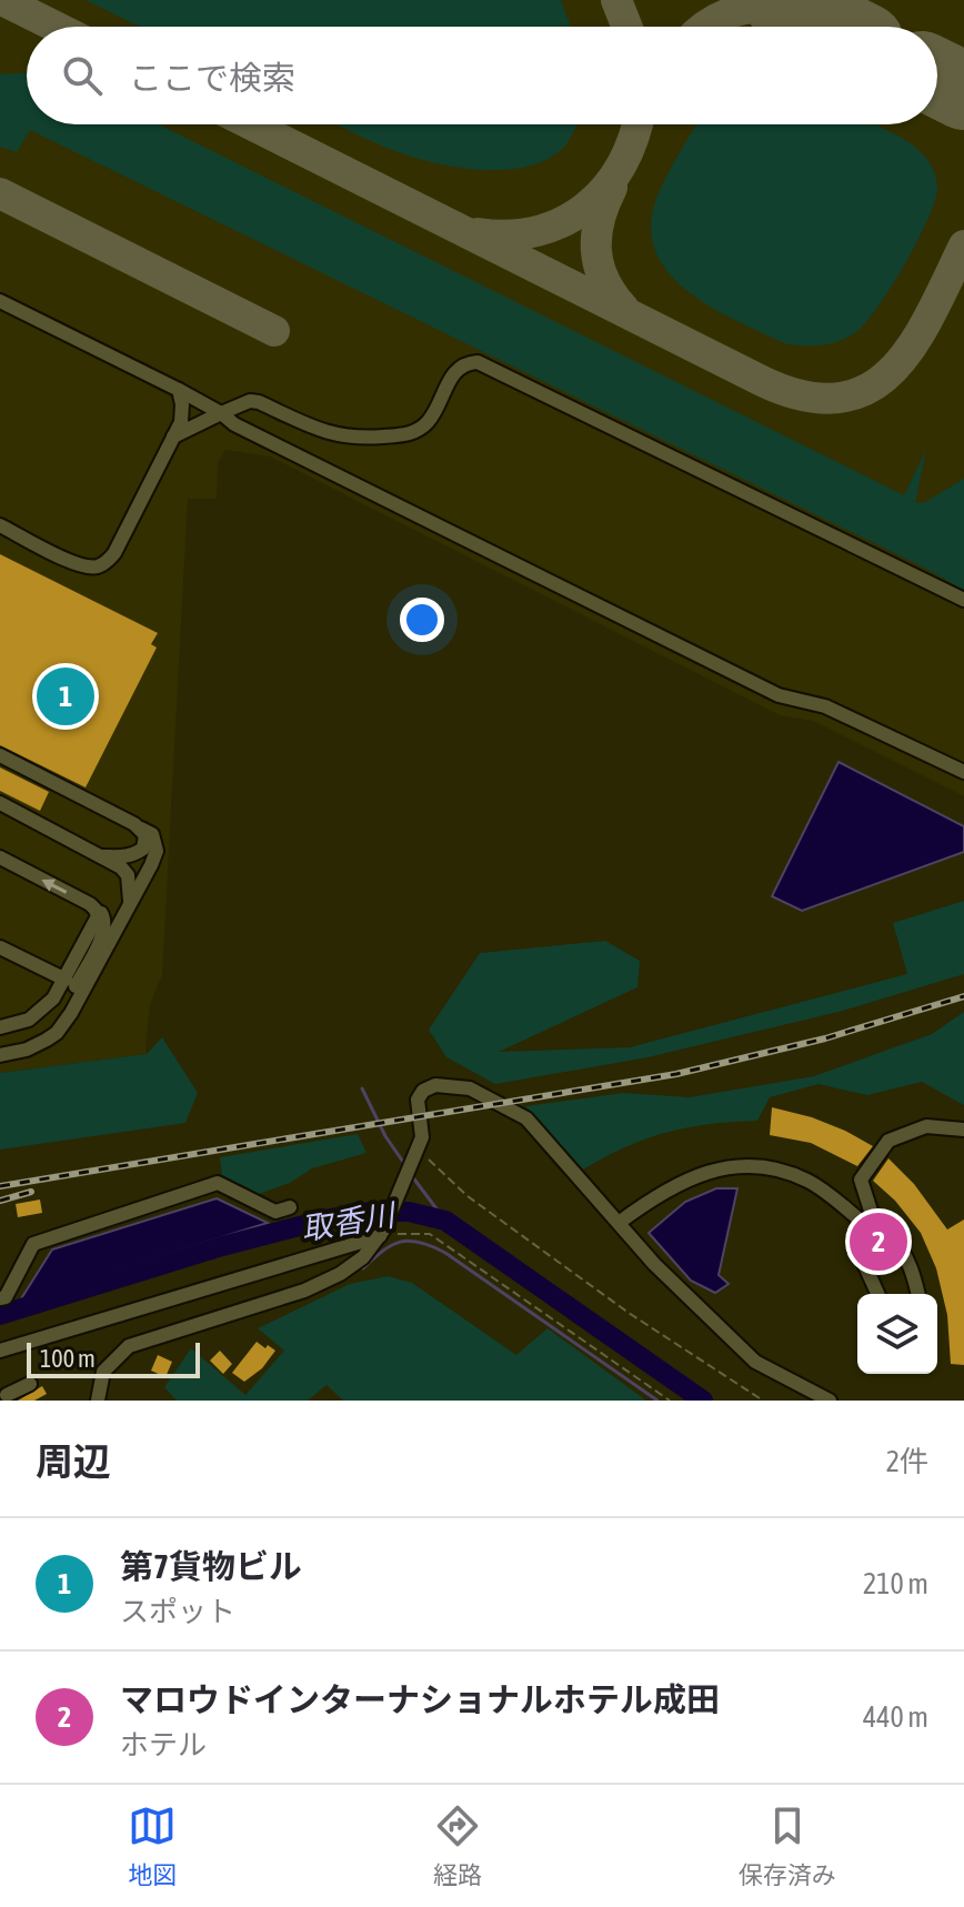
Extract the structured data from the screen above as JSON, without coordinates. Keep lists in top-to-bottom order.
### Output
{
  "water": ["取香川"],
  "scale_bar": "100 m",
  "page": {
    "search": "ここで検索",
    "pins": ["1", "2"],
    "scale": "100 m",
    "heading": ["周辺", "2件"],
    "list": [
      {
        "mark": "1",
        "name": "第7貨物ビル",
        "note": "スポット",
        "value": "210 m"
      },
      {
        "mark": "2",
        "name": "マロウドインターナショナルホテル成田",
        "note": "ホテル",
        "value": "440 m"
      }
    ],
    "nav": ["地図", "経路", "保存済み"]
  }
}
